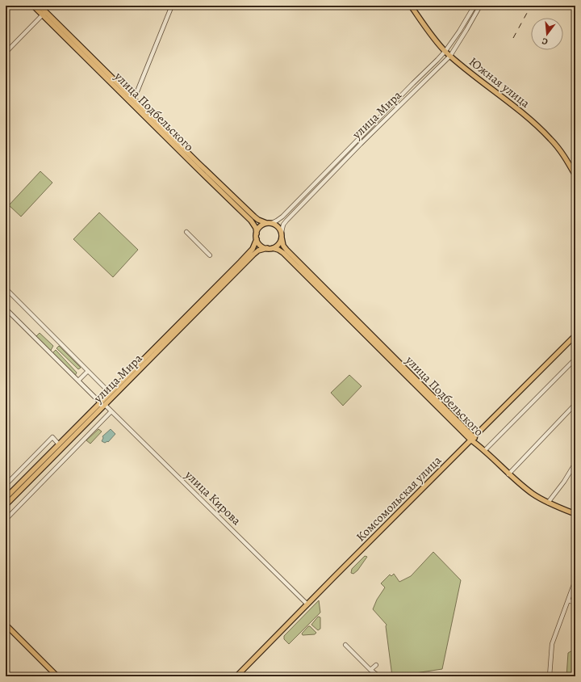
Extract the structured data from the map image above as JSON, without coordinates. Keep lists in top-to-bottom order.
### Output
{
  "streets": {
    "main road": [
      "Южная улица",
      "улица Подбельского",
      "улица Мира",
      "Комсомольская улица"
    ],
    "street": ["улица Кирова"]
  },
  "crossings": [
    ["Южная улица", "улица Мира"],
    ["улица Подбельского", "улица Мира"],
    ["улица Подбельского", "Комсомольская улица"],
    ["улица Мира", "улица Кирова"],
    ["улица Кирова", "Комсомольская улица"]
  ],
  "north": "bottom"
}
